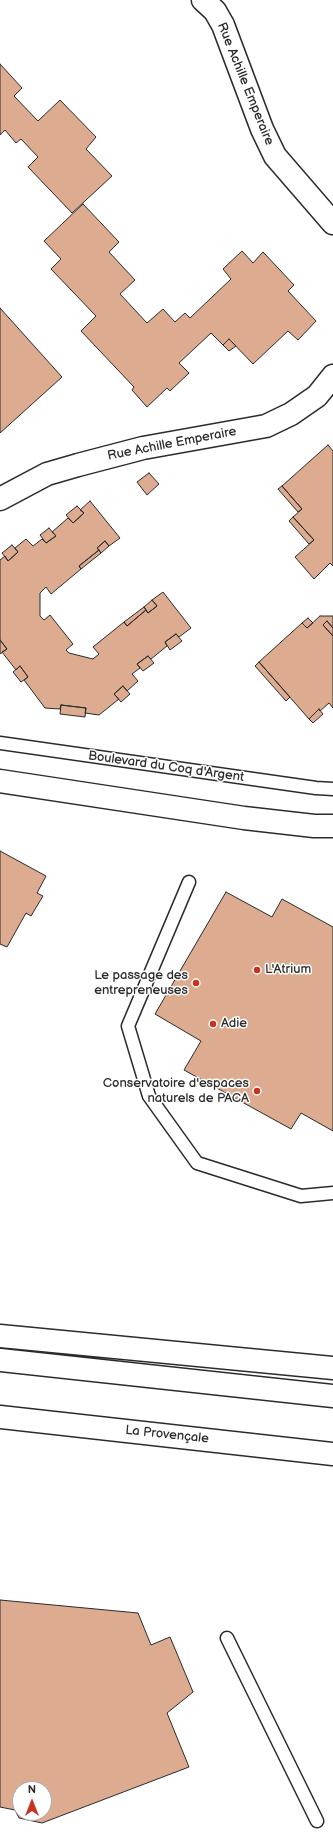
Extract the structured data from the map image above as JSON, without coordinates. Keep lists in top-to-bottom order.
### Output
{
  "streets": {
    "main road": ["Rue Achille Emperaire", "La Provençale"],
    "lane": ["Boulevard du Coq d'Argent"]
  },
  "places": [
    "L'Atrium",
    "Le passage des entrepreneuses",
    "Adie",
    "Conservatoire d'espaces naturels de PACA"
  ],
  "north": "top"
}
